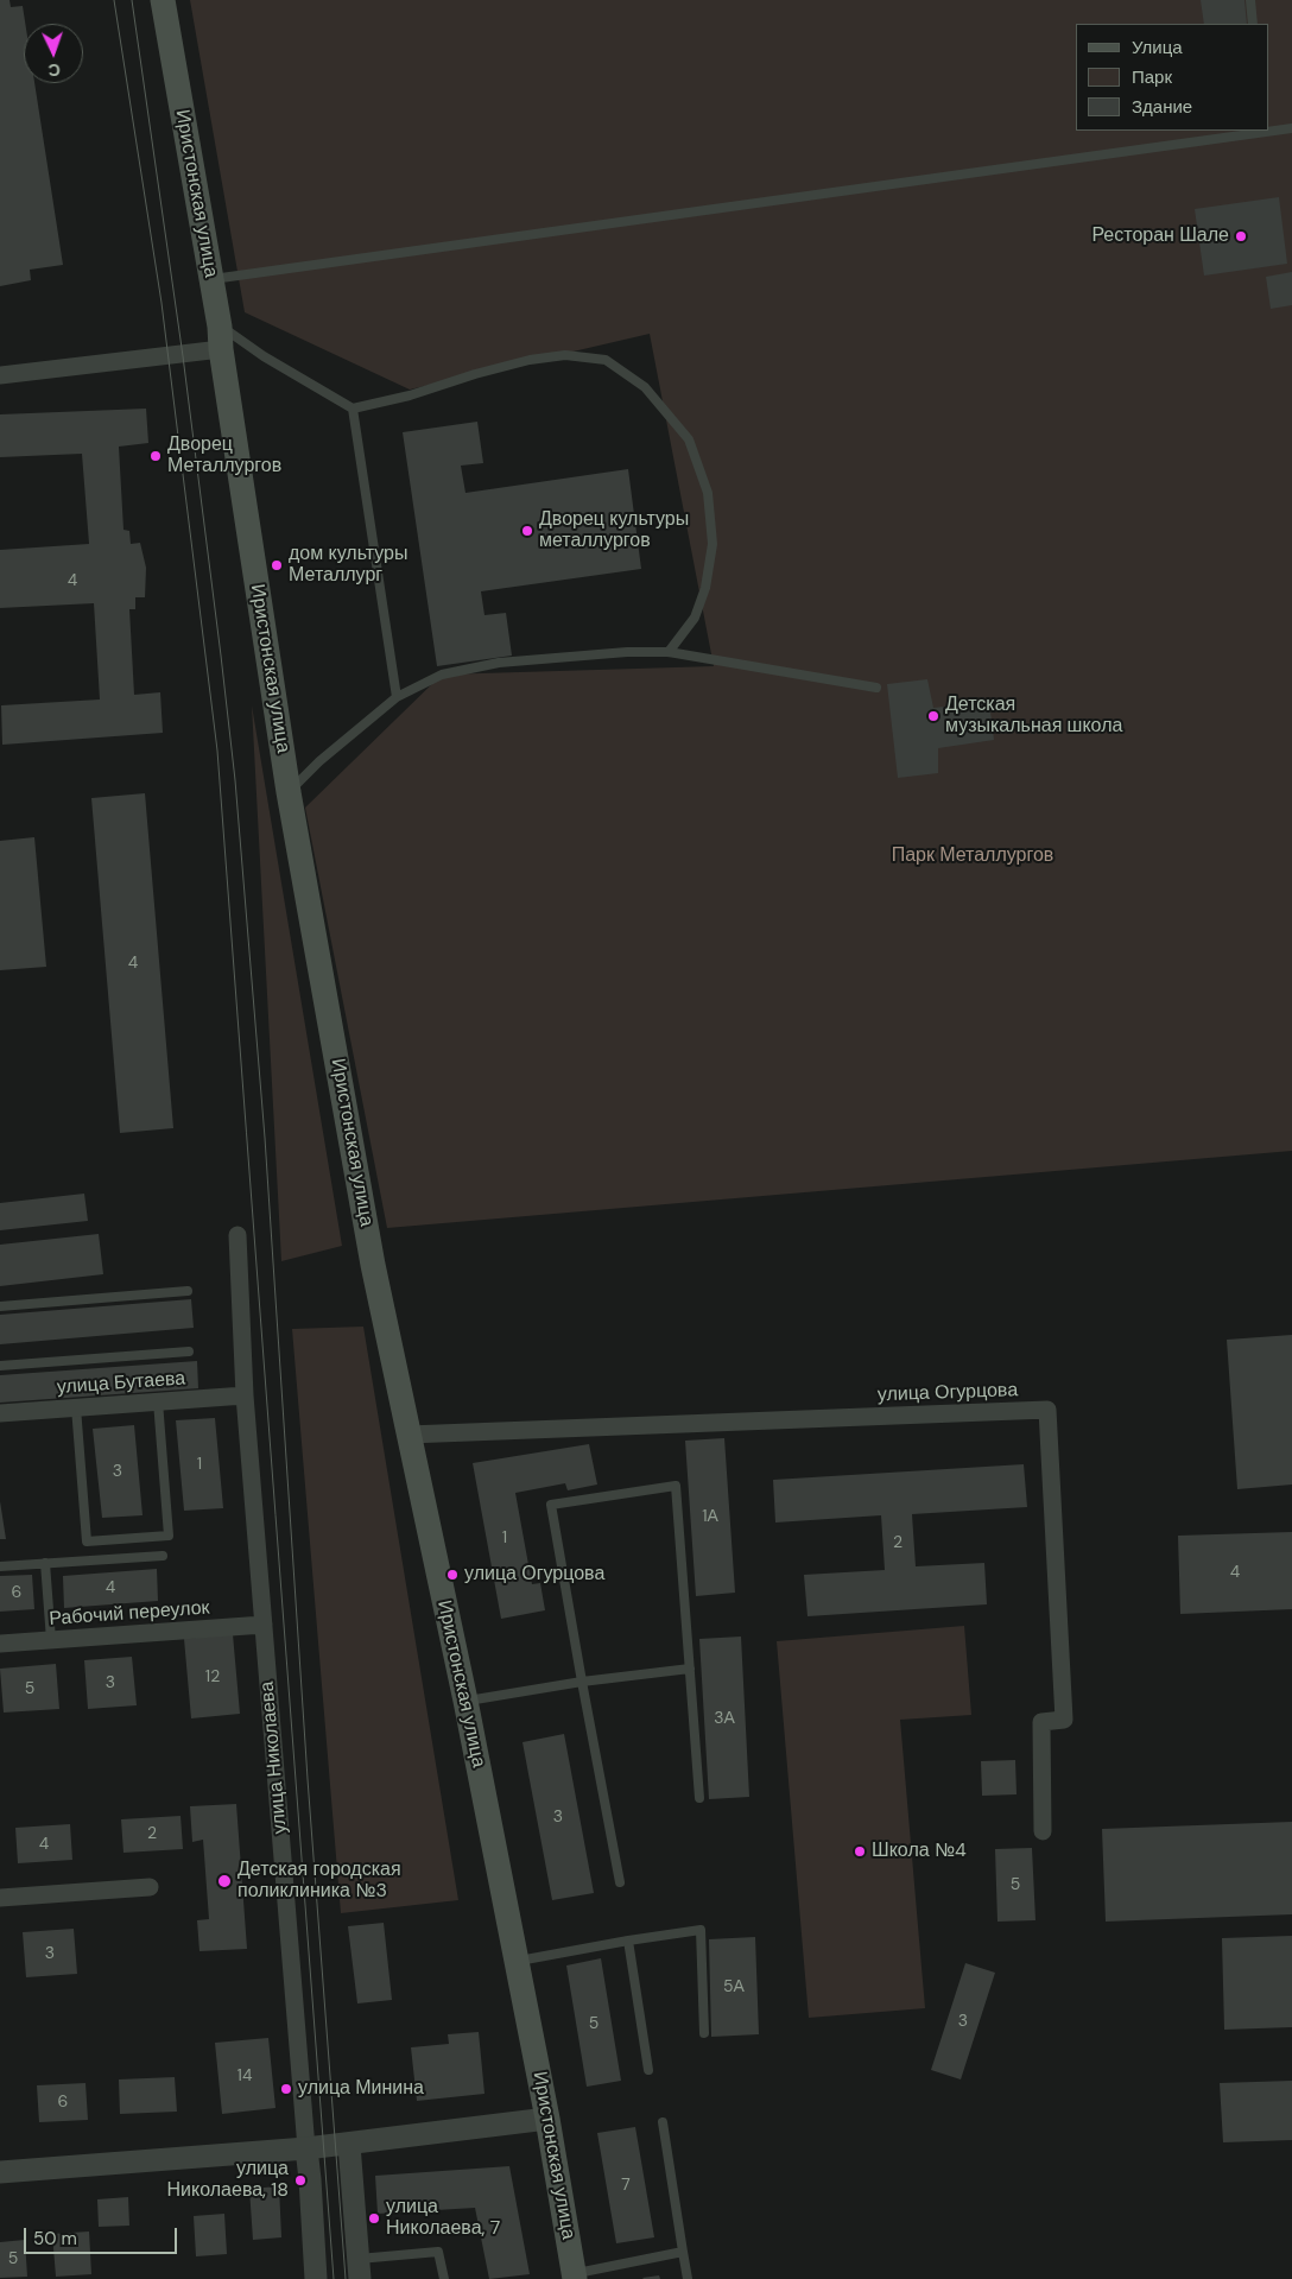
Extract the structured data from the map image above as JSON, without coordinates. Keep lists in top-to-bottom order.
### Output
{
  "streets": {
    "main road": ["Иристонская улица"],
    "street": [
      "улица Бутаева",
      "улица Огурцова",
      "Рабочий переулок",
      "улица Николаева"
    ]
  },
  "crossings": [
    ["Иристонская улица", "улица Огурцова"],
    ["улица Бутаева", "улица Николаева"],
    ["Рабочий переулок", "улица Николаева"]
  ],
  "parks": ["Парк Металлургов"],
  "places": [
    "Ресторан Шале",
    "Дворец Металлургов",
    "Дворец культуры металлургов",
    "дом культуры Металлург",
    "Детская музыкальная школа",
    "улица Огурцова",
    "Школа №4",
    "Детская городская поликлиника №3",
    "улица Минина",
    "улица Николаева, 18",
    "улица Николаева, 7"
  ],
  "house_numbers": [
    "4",
    "4",
    "1",
    "3",
    "1А",
    "1",
    "2",
    "4",
    "4",
    "6",
    "12",
    "3",
    "5",
    "3А",
    "3",
    "2",
    "4",
    "5",
    "3",
    "5А",
    "3",
    "5",
    "14",
    "6",
    "7",
    "5"
  ],
  "legend": ["Улица", "Парк", "Здание"],
  "scale_bar": "50 m",
  "north": "bottom"
}
